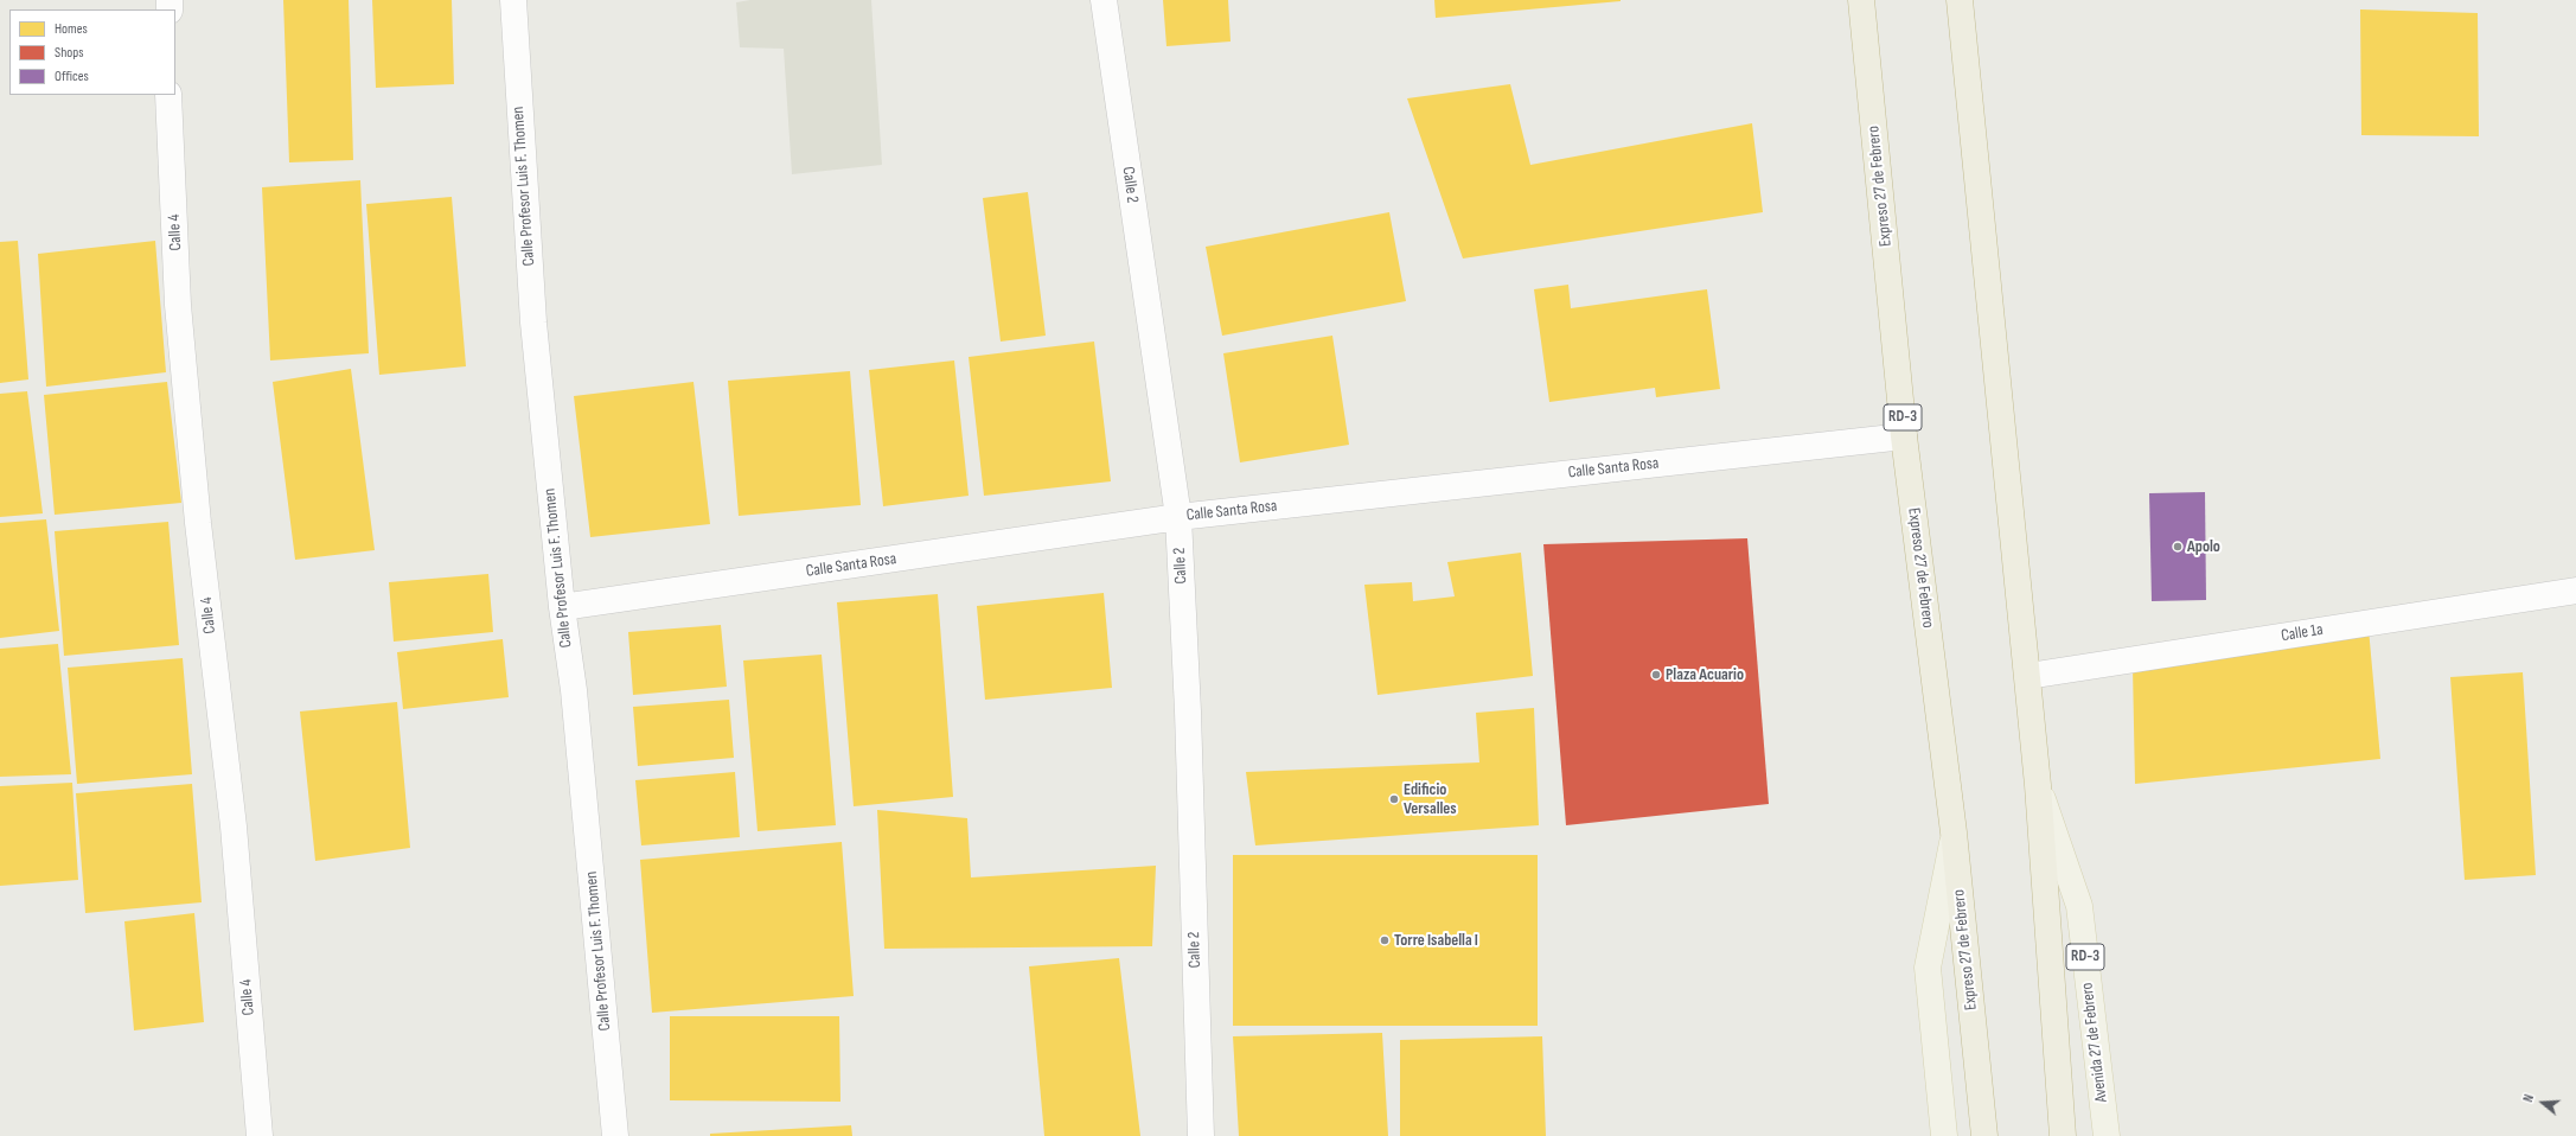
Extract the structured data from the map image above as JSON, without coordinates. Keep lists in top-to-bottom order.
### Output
{
  "streets": {
    "highway": ["Expreso 27 de Febrero", "RD-3"],
    "main road": ["Avenida 27 de Febrero"],
    "street": [
      "Calle 2",
      "Calle Profesor Luis F. Thomen",
      "Calle 4",
      "Calle Santa Rosa",
      "Calle 1a"
    ]
  },
  "crossings": [
    ["Calle 2", "Calle Santa Rosa"],
    ["Calle Profesor Luis F. Thomen", "Calle Santa Rosa"],
    ["Expreso 27 de Febrero", "RD-3"],
    ["Expreso 27 de Febrero", "Calle Santa Rosa"],
    ["RD-3", "Calle 1a"],
    ["RD-3", "Avenida 27 de Febrero"]
  ],
  "places": [
    "Apolo",
    "Plaza Acuario",
    "Edificio Versalles",
    "Torre Isabella I"
  ],
  "legend": ["Homes", "Shops", "Offices"],
  "north": "left"
}
